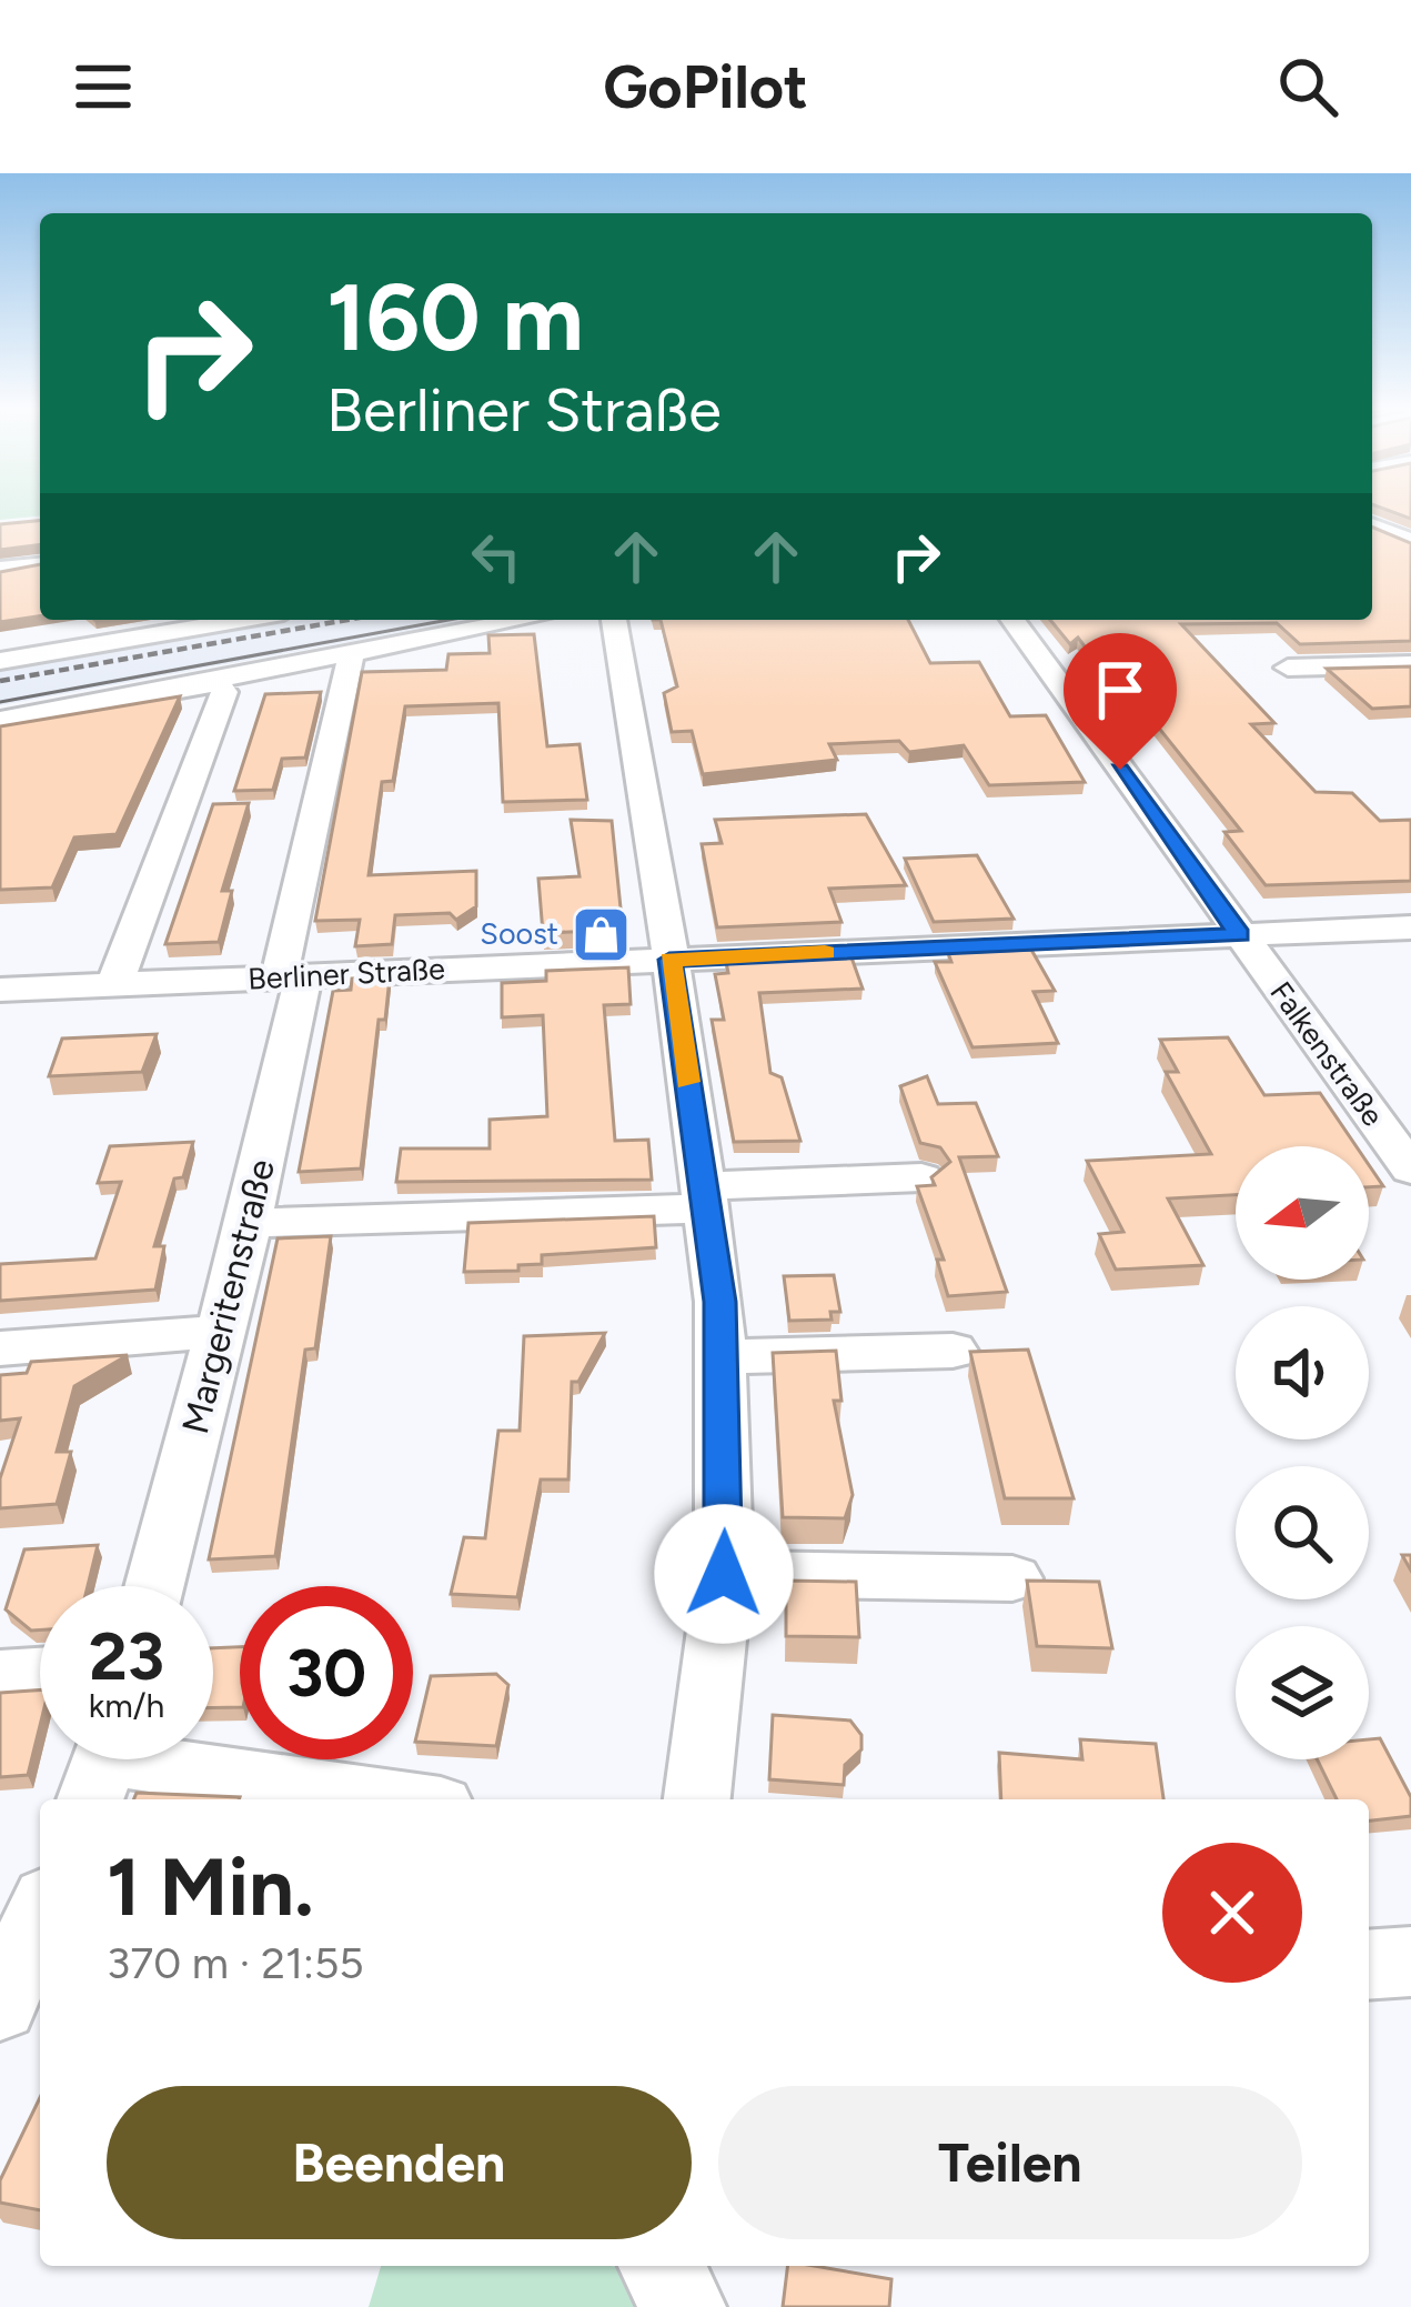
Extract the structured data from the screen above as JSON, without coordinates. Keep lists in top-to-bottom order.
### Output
{
  "streets": {
    "street": ["Berliner Straße", "Falkenstraße", "Margeritenstraße"]
  },
  "crossings": [
    ["Berliner Straße", "Falkenstraße"],
    ["Berliner Straße", "Margeritenstraße"]
  ],
  "places": {
    "shop": ["Soost"]
  },
  "north": "left",
  "page": {
    "header": "GoPilot",
    "turn": ["160 m", "Berliner Straße"],
    "speed": "23 km/h",
    "limit": "30",
    "heading": ["1 Min.", "370 m · 21:55"],
    "buttons": ["Beenden", "Teilen"]
  }
}
